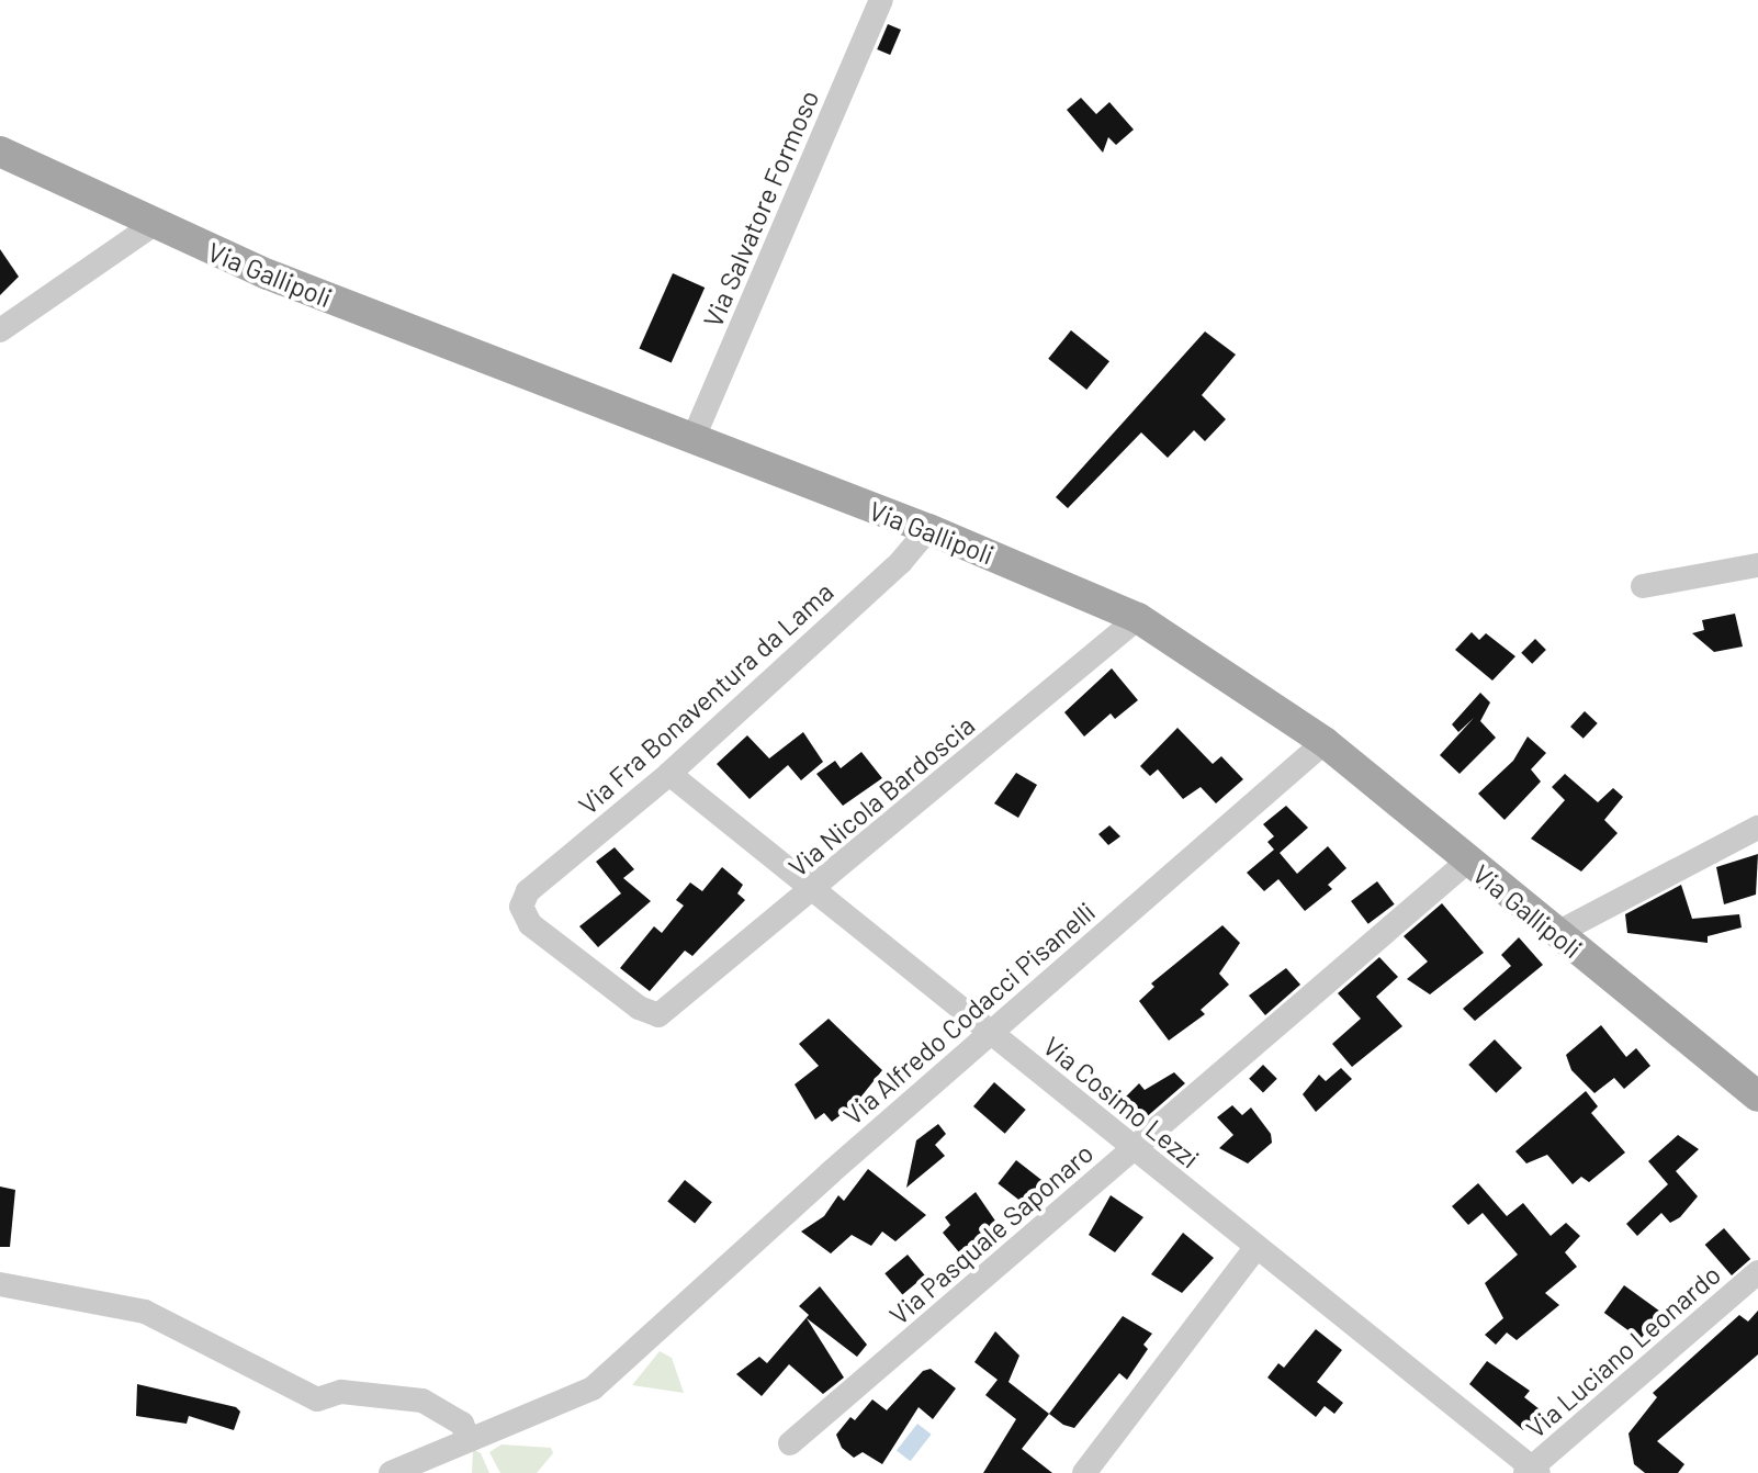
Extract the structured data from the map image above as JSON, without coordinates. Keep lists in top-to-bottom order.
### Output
{
  "streets": {
    "main road": ["Via Gallipoli"],
    "street": [
      "Via Salvatore Formoso",
      "Via Fra Bonaventura da Lama",
      "Via Nicola Bardoscia",
      "Via Alfredo Codacci Pisanelli",
      "Via Cosimo Lezzi",
      "Via Pasquale Saponaro",
      "Via Luciano Leonardo"
    ]
  },
  "crossings": [
    ["Via Salvatore Formoso", "Via Gallipoli"],
    ["Via Gallipoli", "Via Fra Bonaventura da Lama"],
    ["Via Gallipoli", "Via Nicola Bardoscia"],
    ["Via Gallipoli", "Via Alfredo Codacci Pisanelli"],
    ["Via Gallipoli", "Via Pasquale Saponaro"],
    ["Via Fra Bonaventura da Lama", "Via Nicola Bardoscia"],
    ["Via Fra Bonaventura da Lama", "Via Cosimo Lezzi"],
    ["Via Nicola Bardoscia", "Via Cosimo Lezzi"],
    ["Via Alfredo Codacci Pisanelli", "Via Cosimo Lezzi"],
    ["Via Cosimo Lezzi", "Via Pasquale Saponaro"],
    ["Via Cosimo Lezzi", "Via Luciano Leonardo"]
  ]
}
